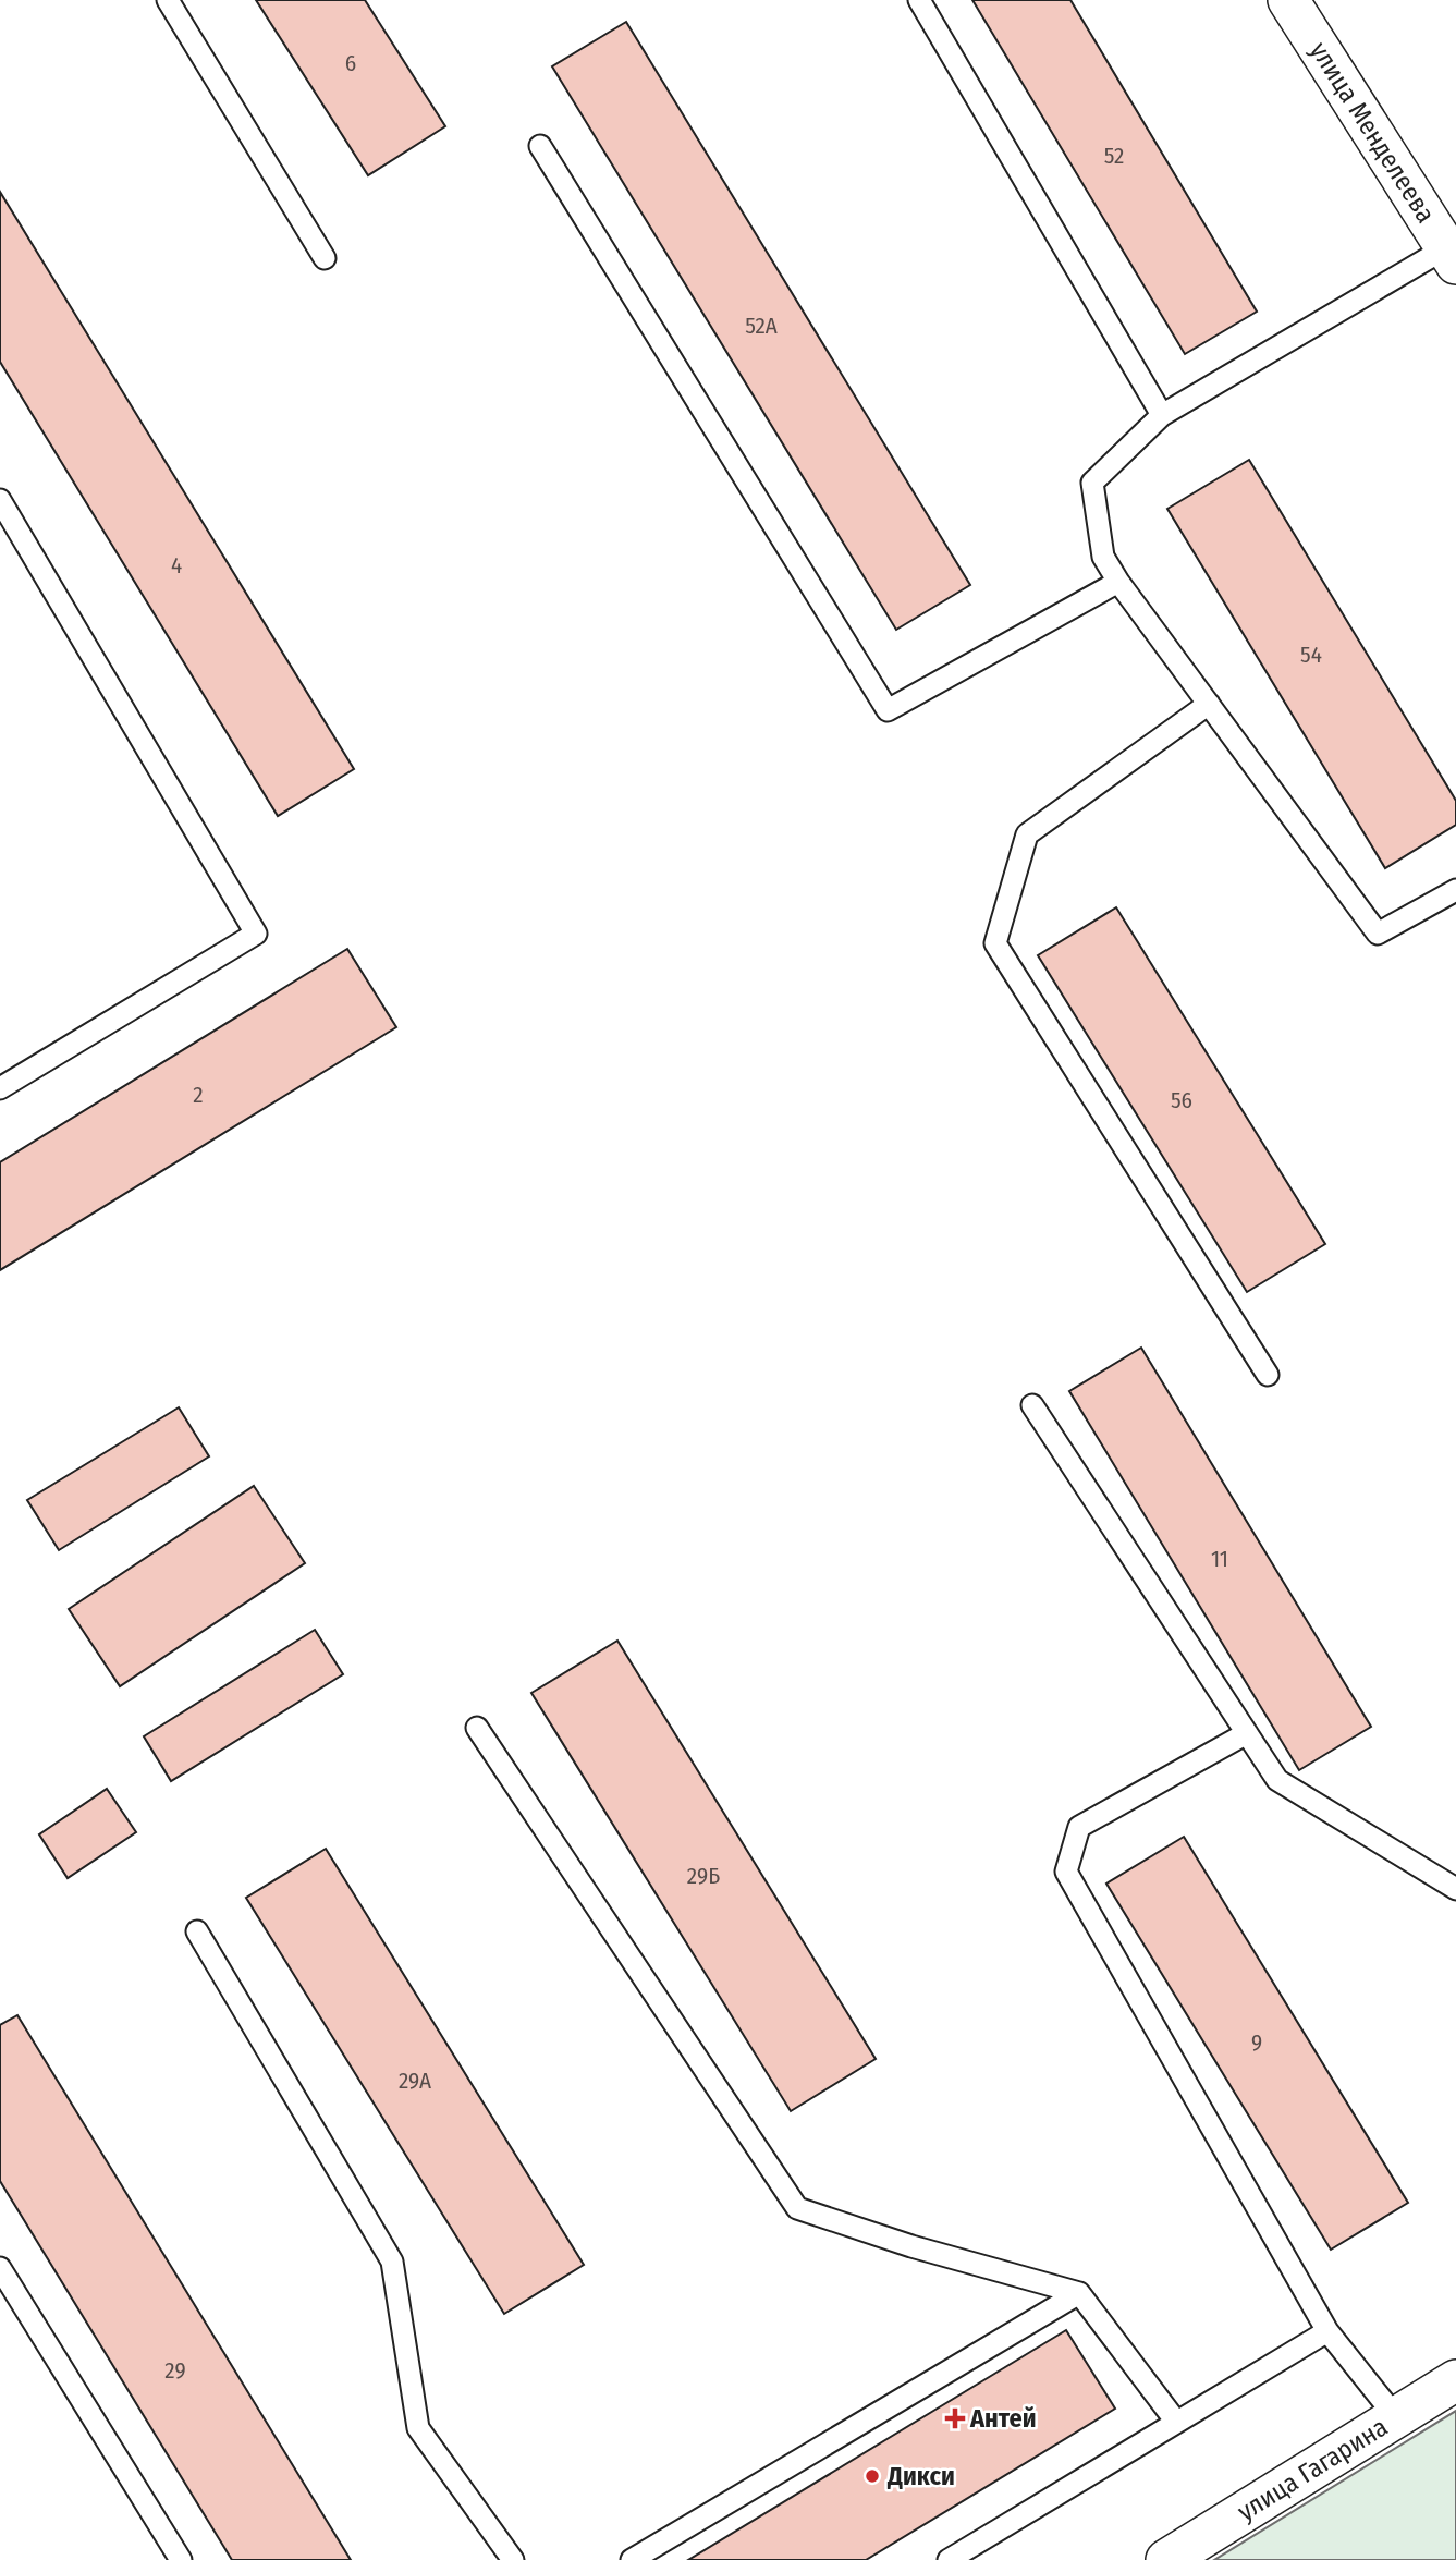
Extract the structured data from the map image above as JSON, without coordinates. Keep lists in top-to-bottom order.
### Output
{
  "streets": {
    "street": ["улица Менделеева", "улица Гагарина"]
  },
  "places": {
    "health": ["Антей"],
    "other": ["Дикси"]
  },
  "house_numbers": [
    "6",
    "52",
    "52А",
    "4",
    "54",
    "2",
    "56",
    "11",
    "29Б",
    "9",
    "29А",
    "29"
  ]
}
